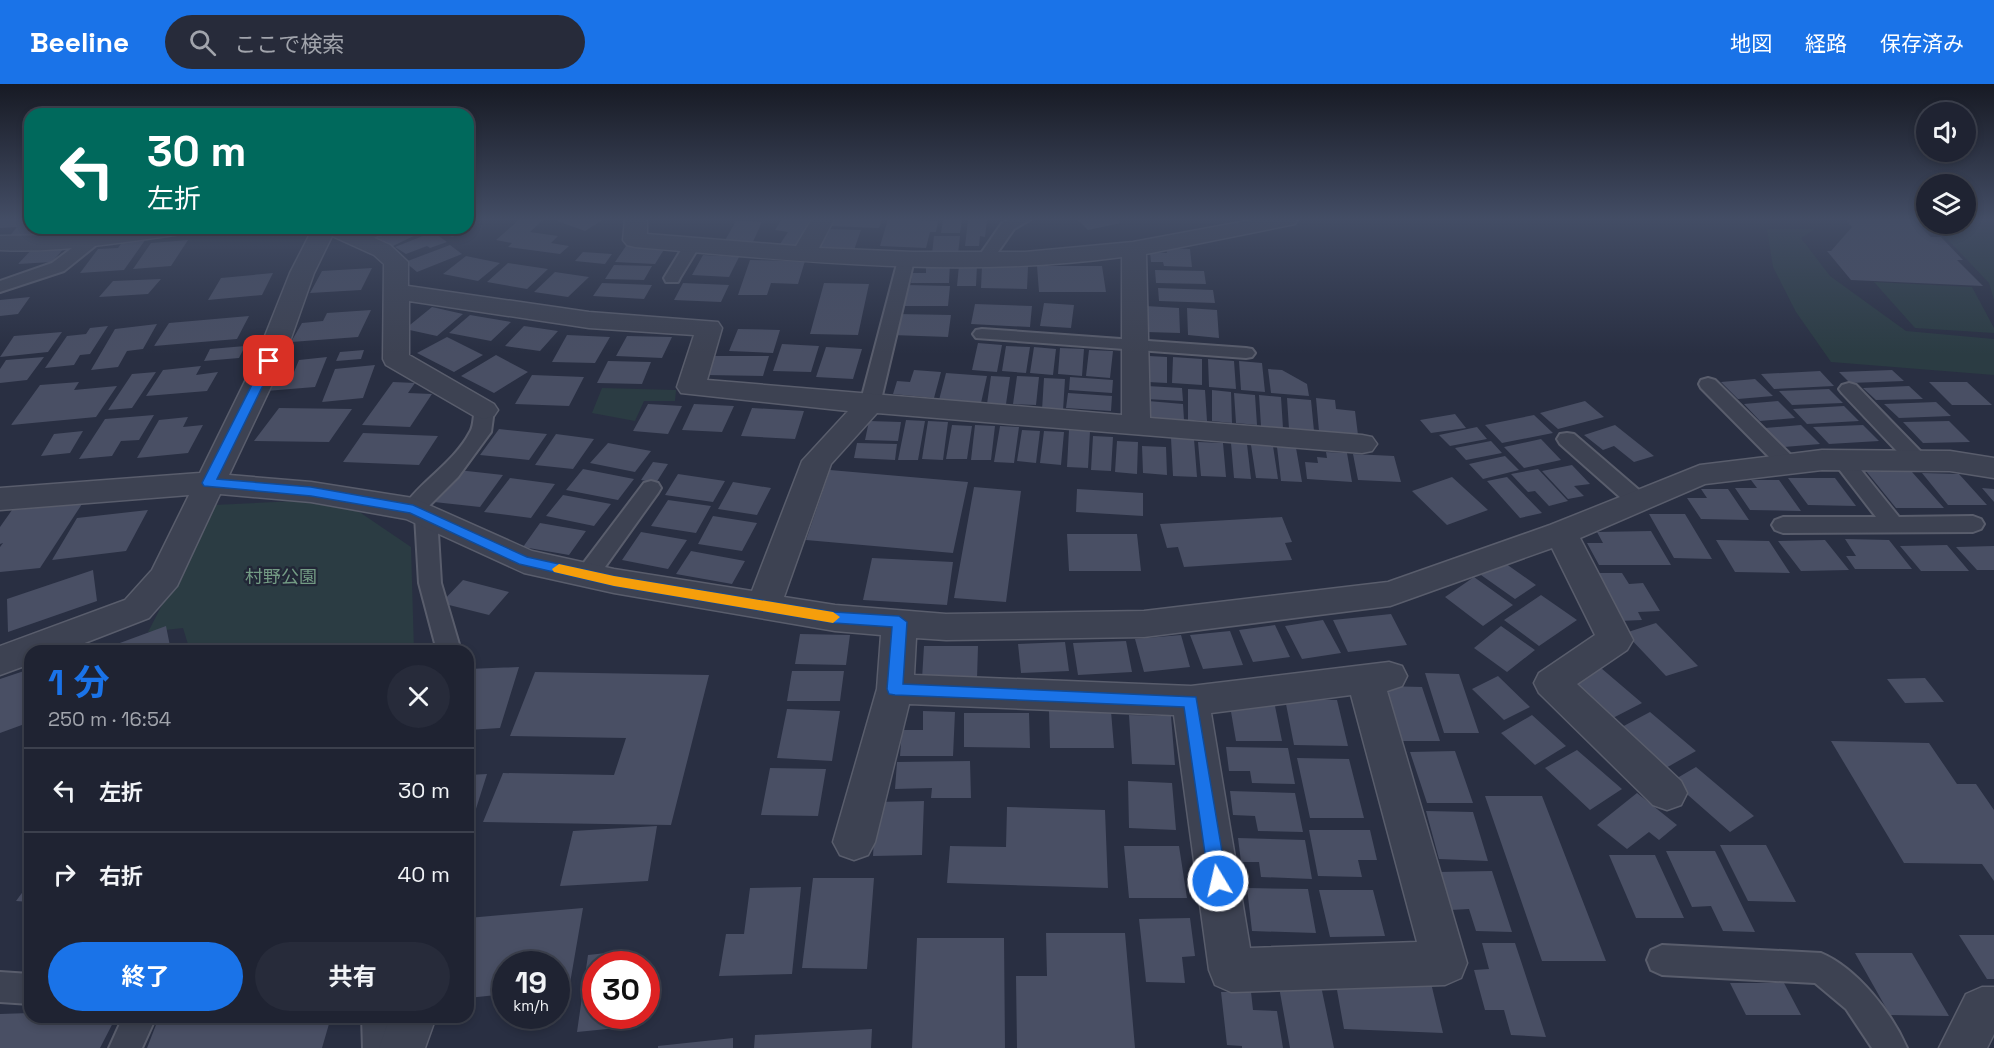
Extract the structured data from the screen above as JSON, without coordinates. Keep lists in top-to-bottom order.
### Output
{
  "parks": ["村野公園"],
  "page": {
    "header": "Beeline",
    "search": "ここで検索",
    "nav": ["地図", "経路", "保存済み"],
    "turn": ["30 m", "左折"],
    "heading": ["1 分", "250 m · 16:54"],
    "list": [
      {
        "name": "左折",
        "value": "30 m"
      },
      {
        "name": "右折",
        "value": "40 m"
      }
    ],
    "buttons": ["終了", "共有"],
    "speed": "19 km/h",
    "limit": "30"
  }
}
